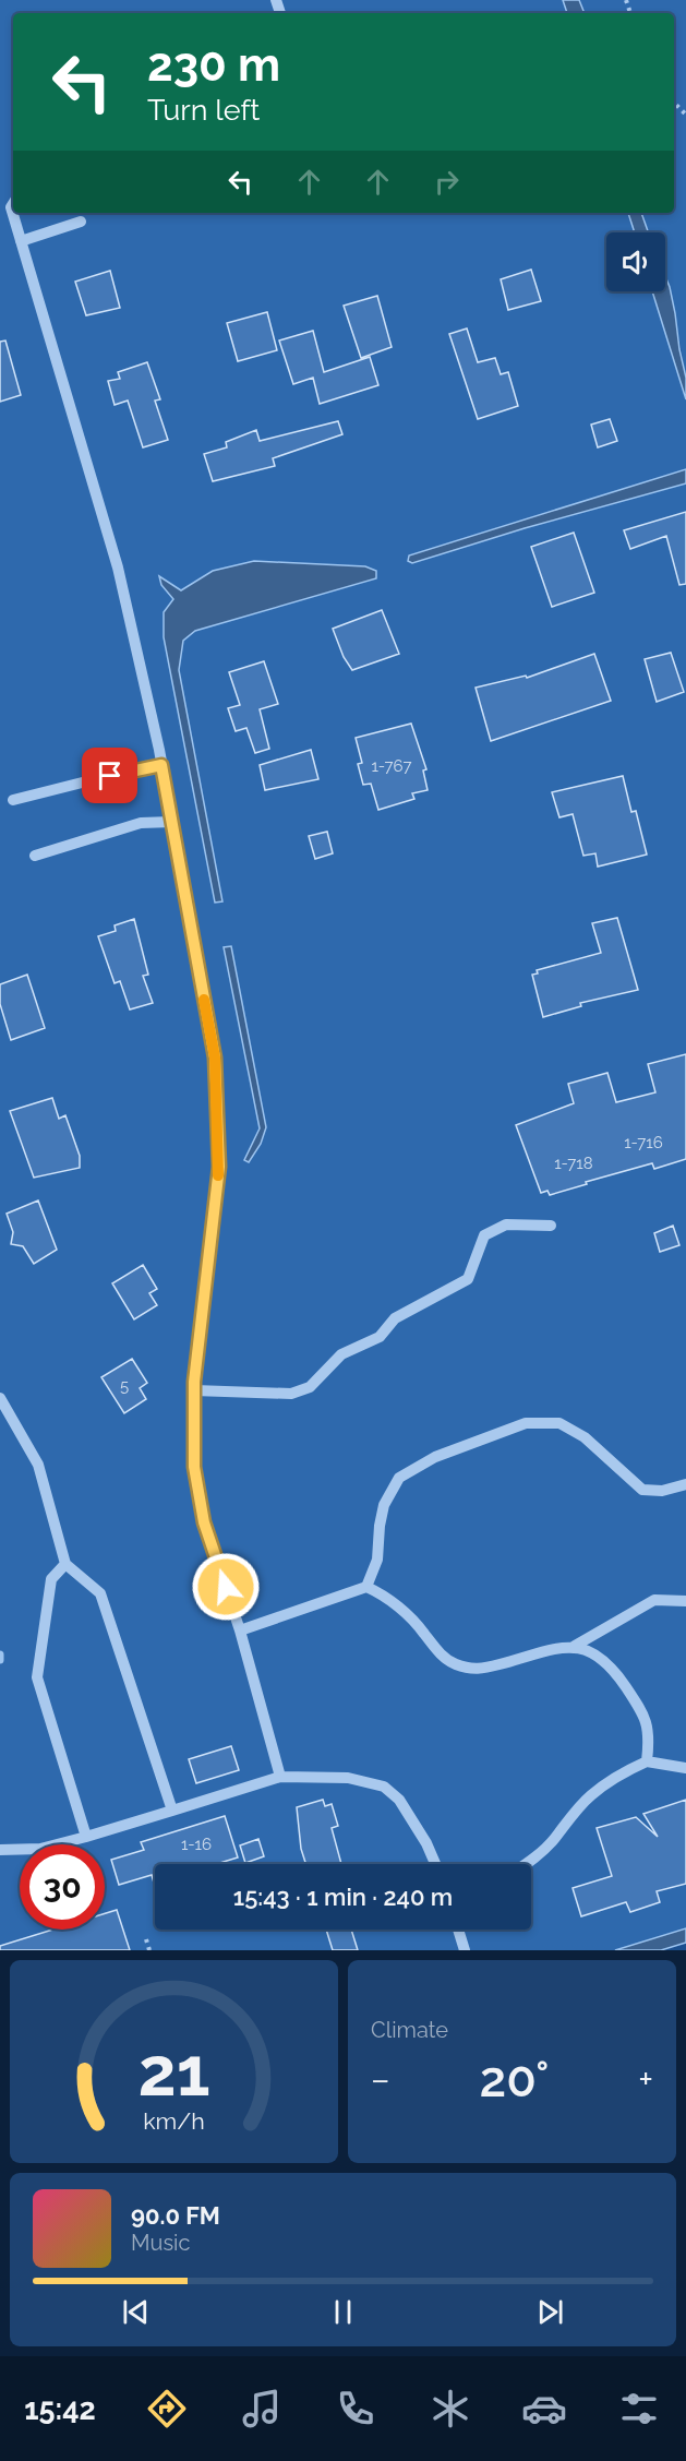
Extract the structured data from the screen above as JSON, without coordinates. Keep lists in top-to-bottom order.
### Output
{
  "house_numbers": [
    "1-767",
    "1-716",
    "1-718",
    "5",
    "1-16"
  ],
  "page": {
    "turn": ["230 m", "Turn left"],
    "limit": "30",
    "trip": "15:43 · 1 min · 240 m",
    "tile": "Climate",
    "heat": ["−", "20°", "+"],
    "song": ["90.0 FM", "Music"],
    "tabs": "15:42",
    "gauge": ["21", "km/h"]
  }
}
